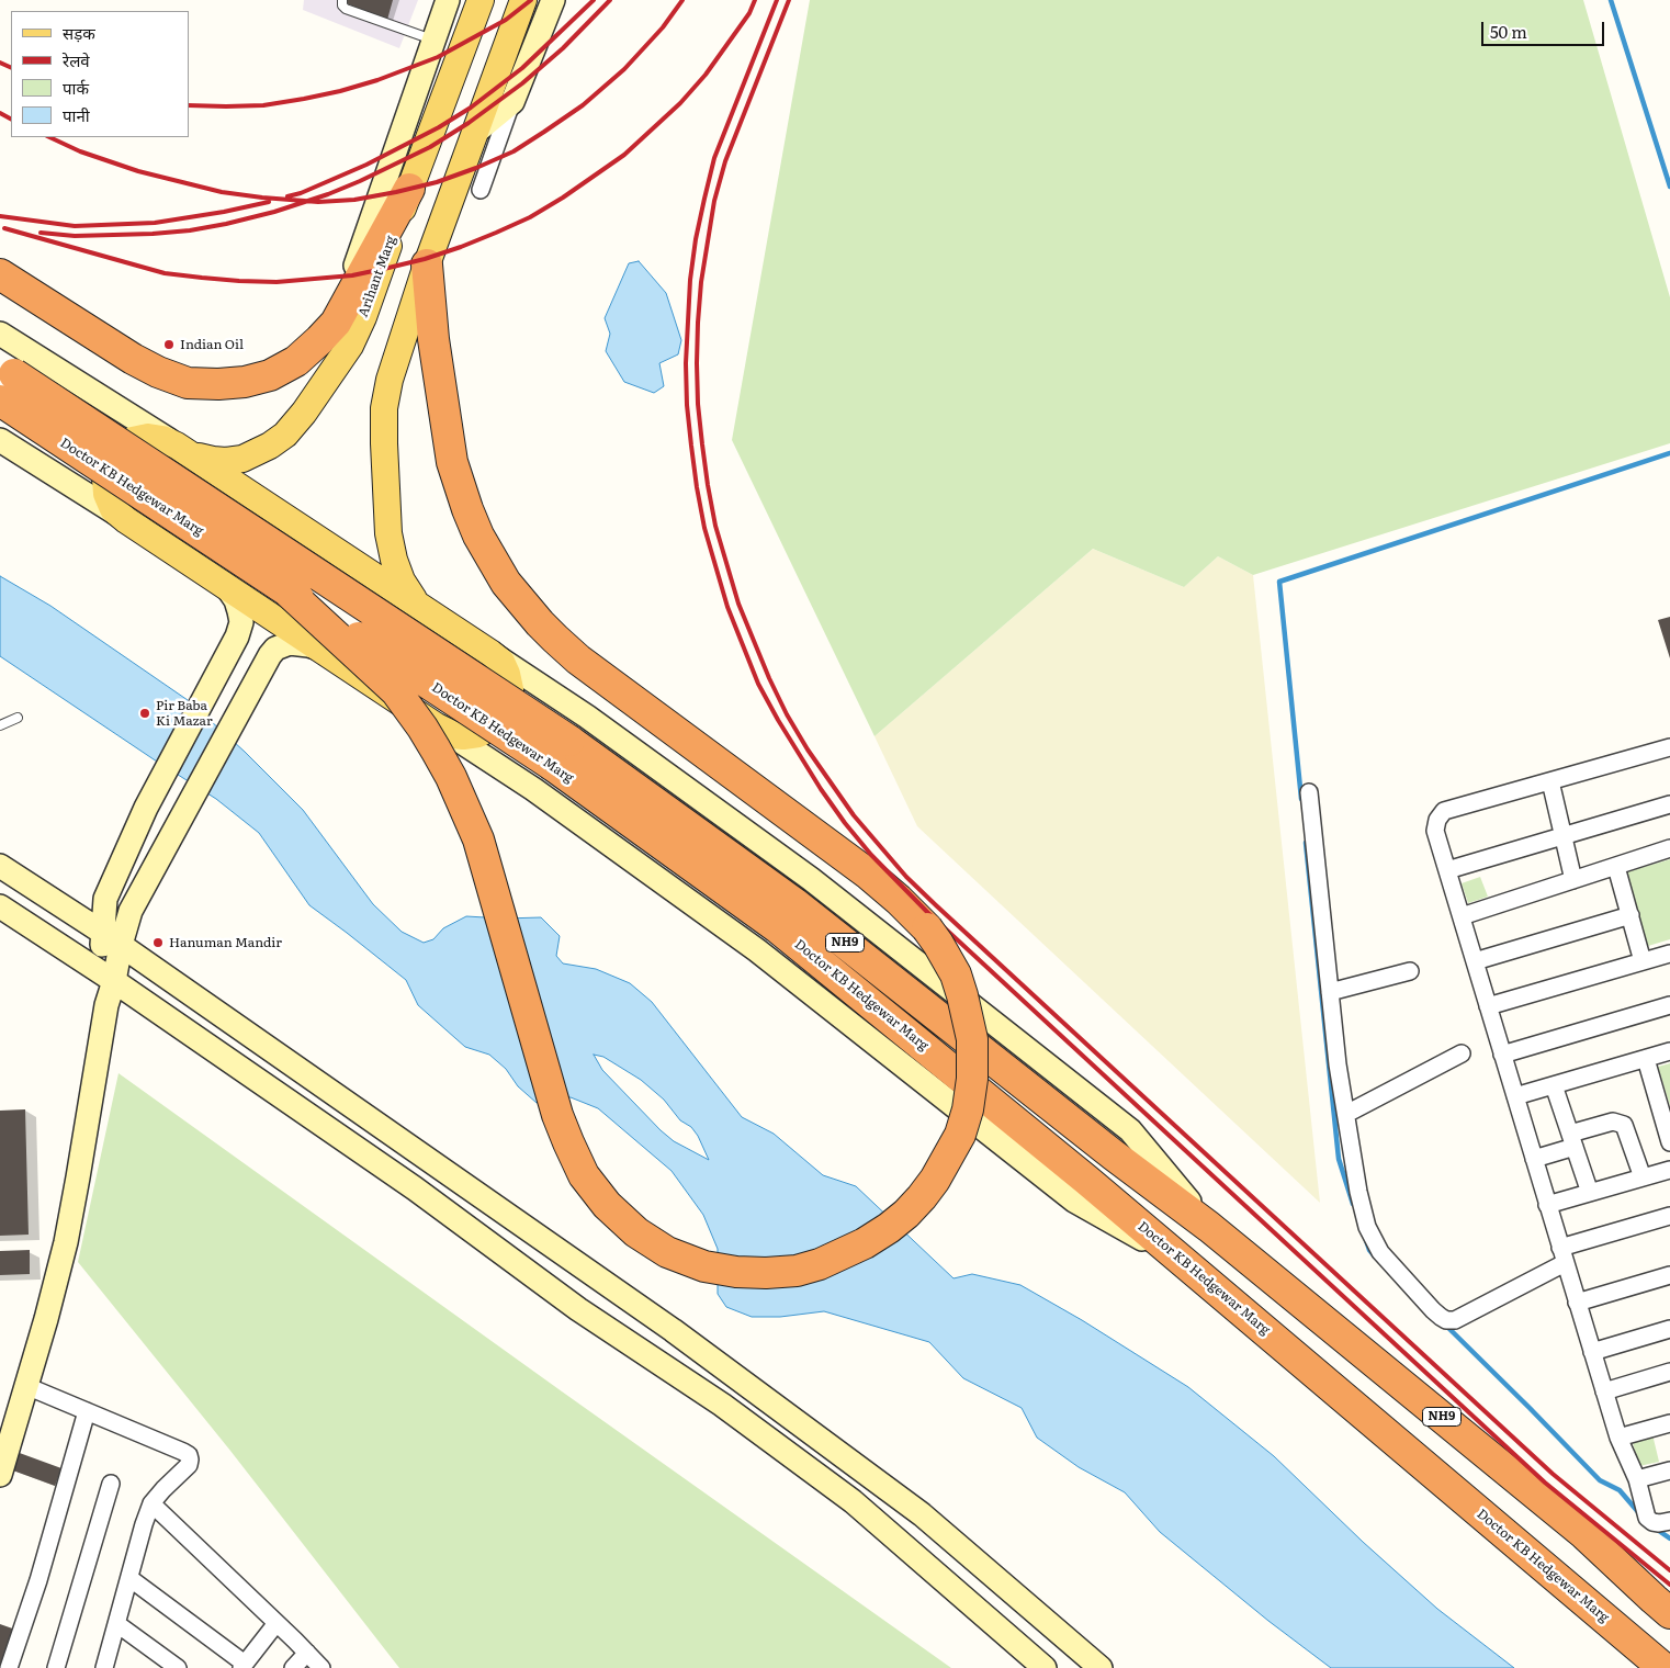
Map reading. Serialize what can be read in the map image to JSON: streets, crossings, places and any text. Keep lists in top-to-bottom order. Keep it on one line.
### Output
{"streets":{"highway":["Doctor KB Hedgewar Marg","NH9"],"main road":["Arihant Marg"]},"places":["Indian Oil","Pir Baba Ki Mazar","Hanuman Mandir"],"legend":["सड़क","रेलवे","पार्क","पानी"],"scale_bar":"50 m"}
